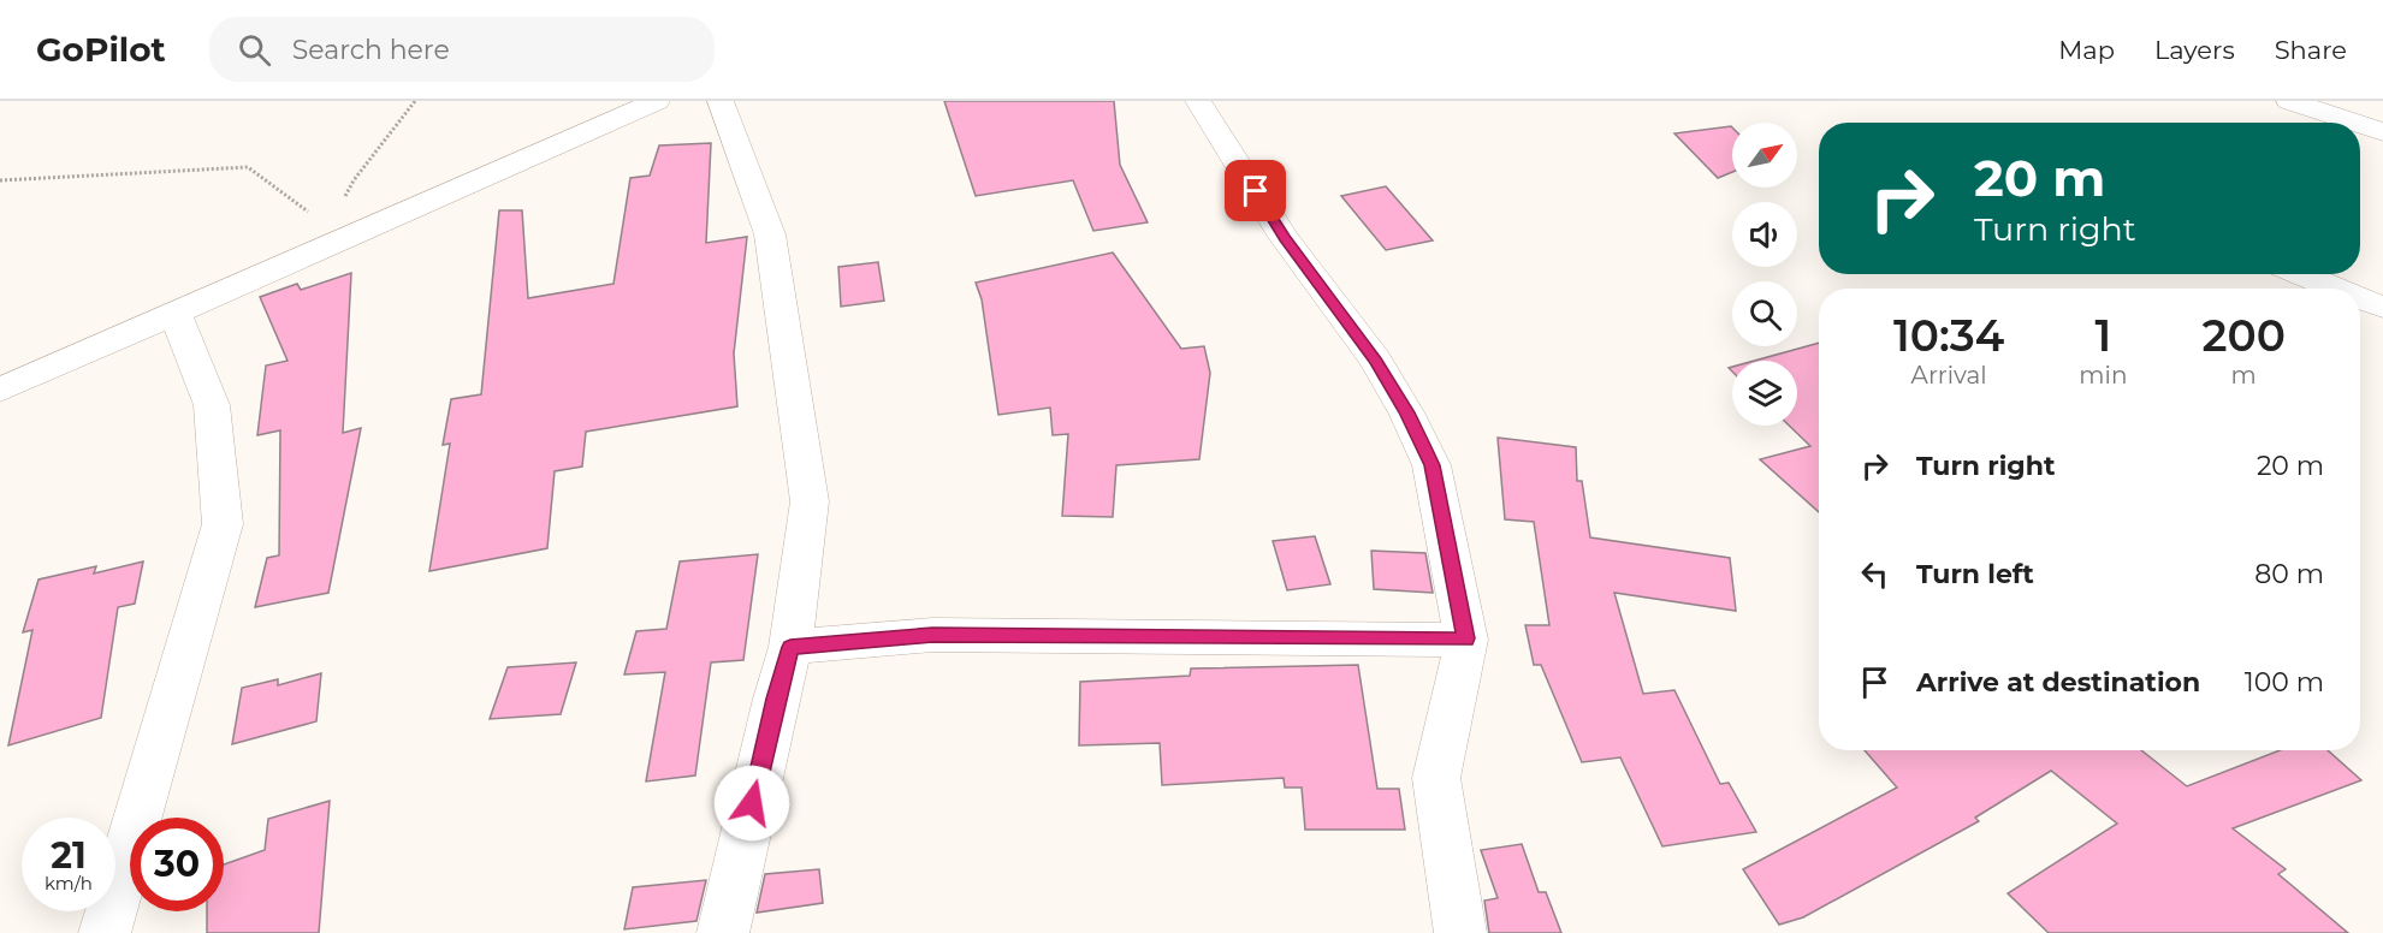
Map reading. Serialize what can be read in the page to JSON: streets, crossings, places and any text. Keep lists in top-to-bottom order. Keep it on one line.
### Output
{"north":"top right","page":{"header":"GoPilot","search":"Search here","nav":["Map","Layers","Share"],"turn":["20 m","Turn right"],"eta":["10:34","Arrival","1","min","200","m"],"list":[{"name":"Turn right","value":"20 m"},{"name":"Turn left","value":"80 m"},{"name":"Arrive at destination","value":"100 m"}],"speed":"21 km/h","limit":"30"}}
